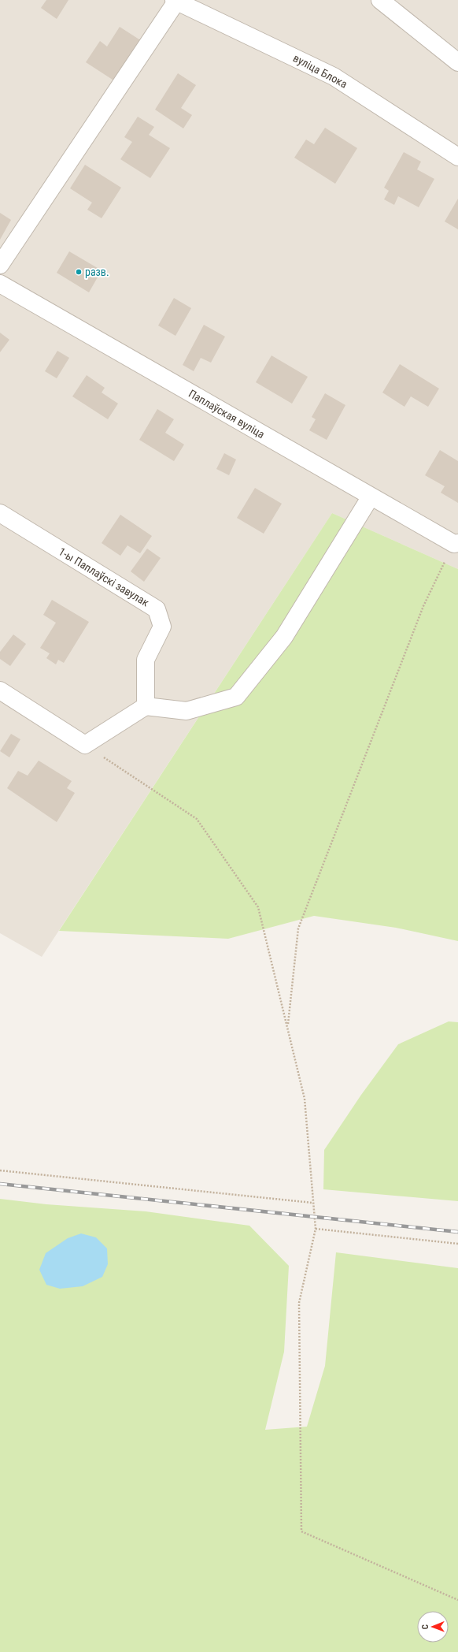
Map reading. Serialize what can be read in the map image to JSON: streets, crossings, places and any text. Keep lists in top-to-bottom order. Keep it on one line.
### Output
{"streets":{"street":["вуліца Блока","Паплаўская вуліца","1-ы Паплаўскі завулак"]},"places":["разв."],"north":"left"}
